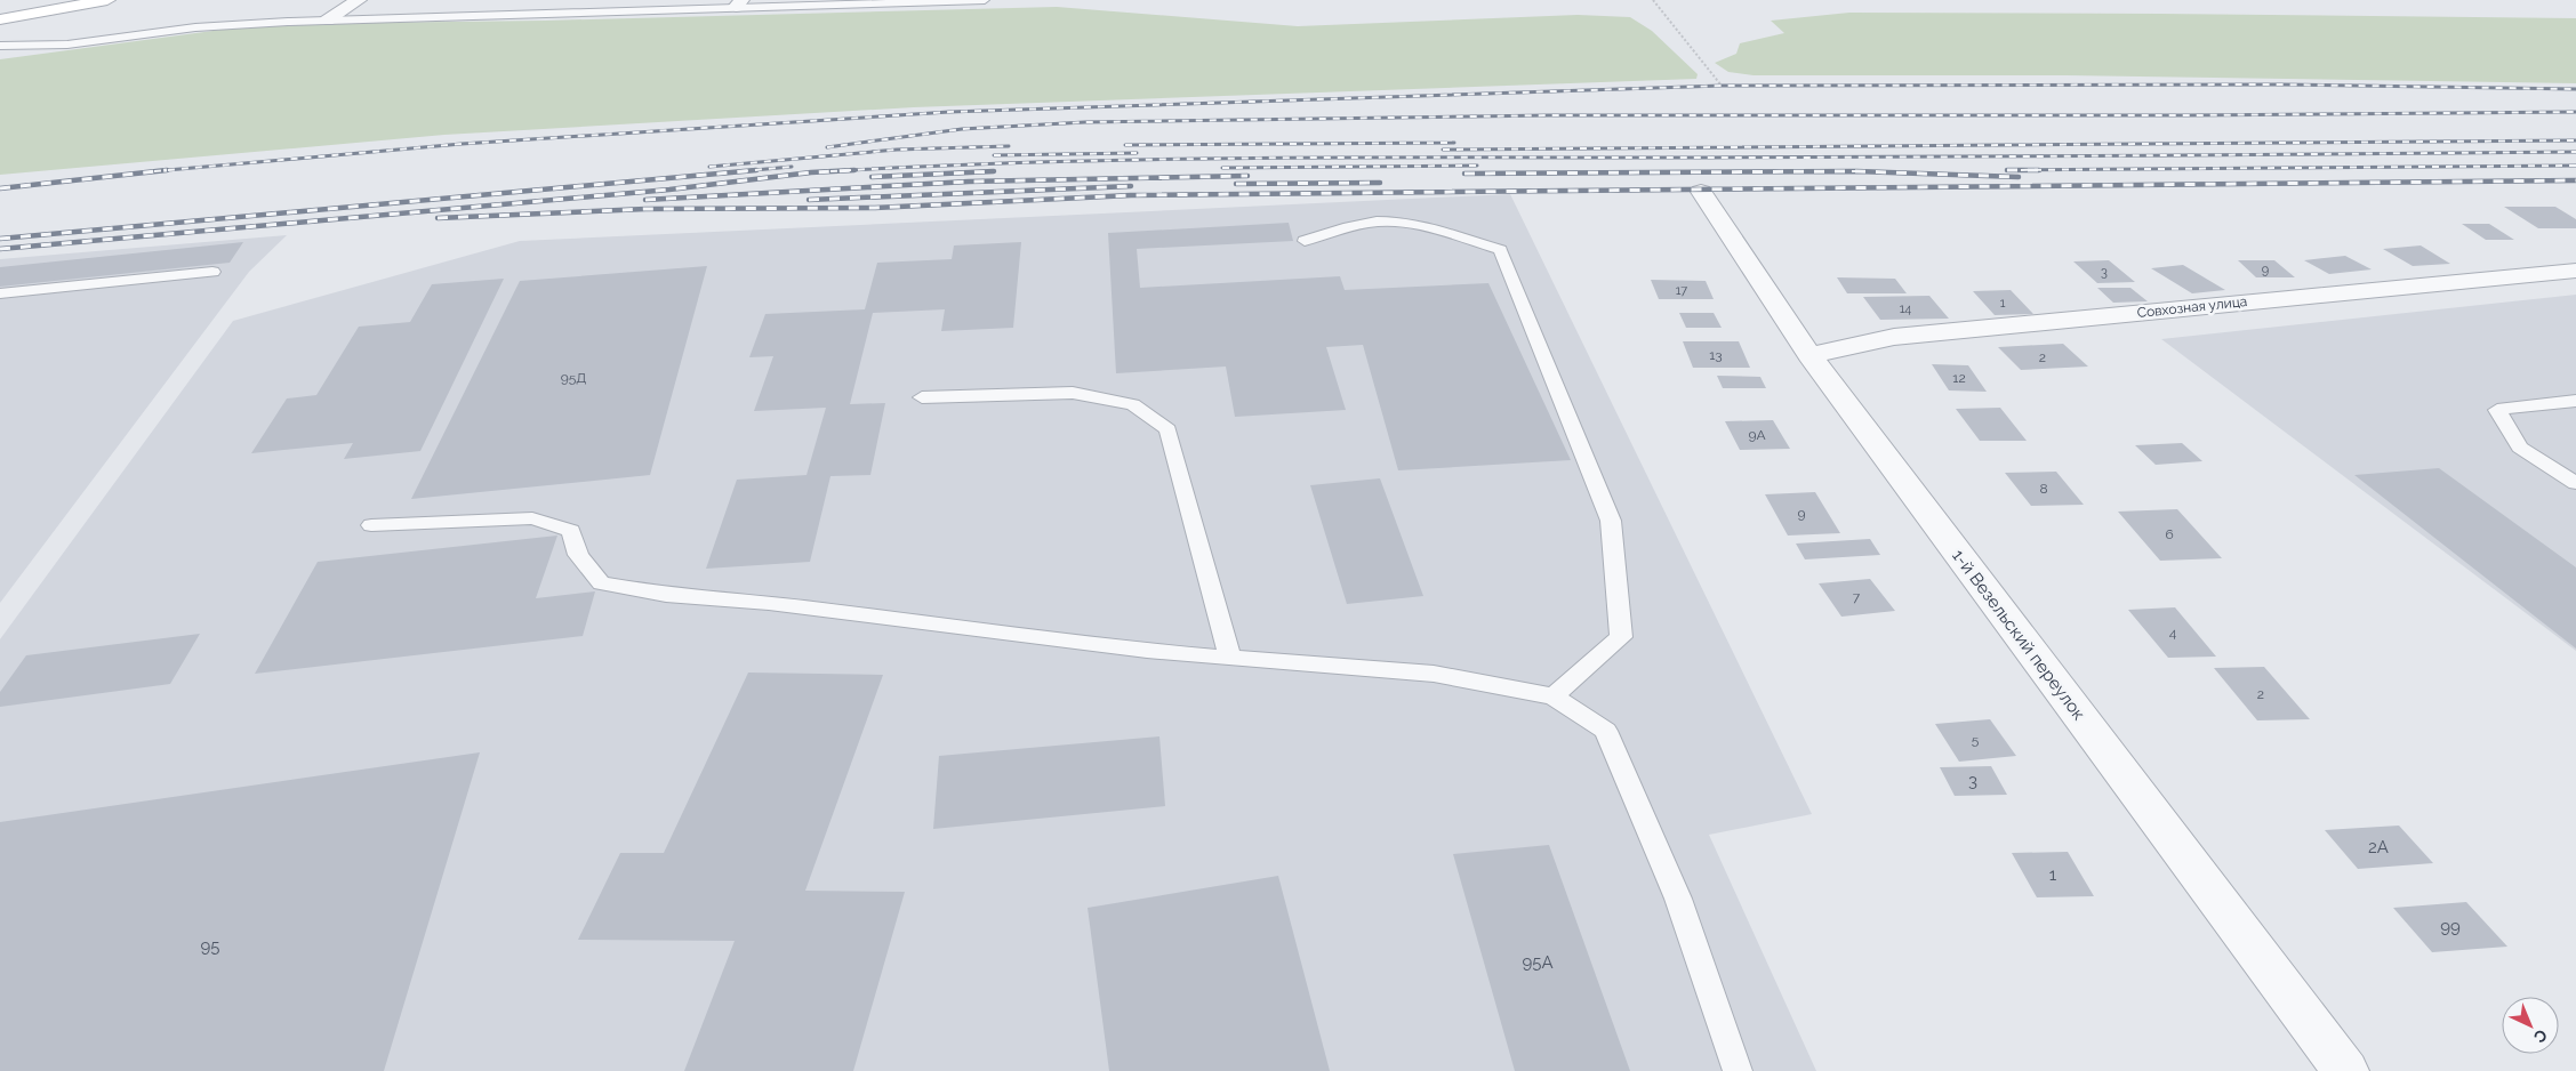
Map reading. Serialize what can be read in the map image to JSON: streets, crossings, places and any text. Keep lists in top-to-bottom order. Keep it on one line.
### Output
{"streets":{"street":["Совхозная улица","1-й Везельский переулок"]},"crossings":[["Совхозная улица","1-й Везельский переулок"]],"house_numbers":["9","3","17","1","14","13","2","95Д","12","9А","8","9","6","7","4","2","5","3","2А","1","99","95","95А"],"north":"bottom right"}
